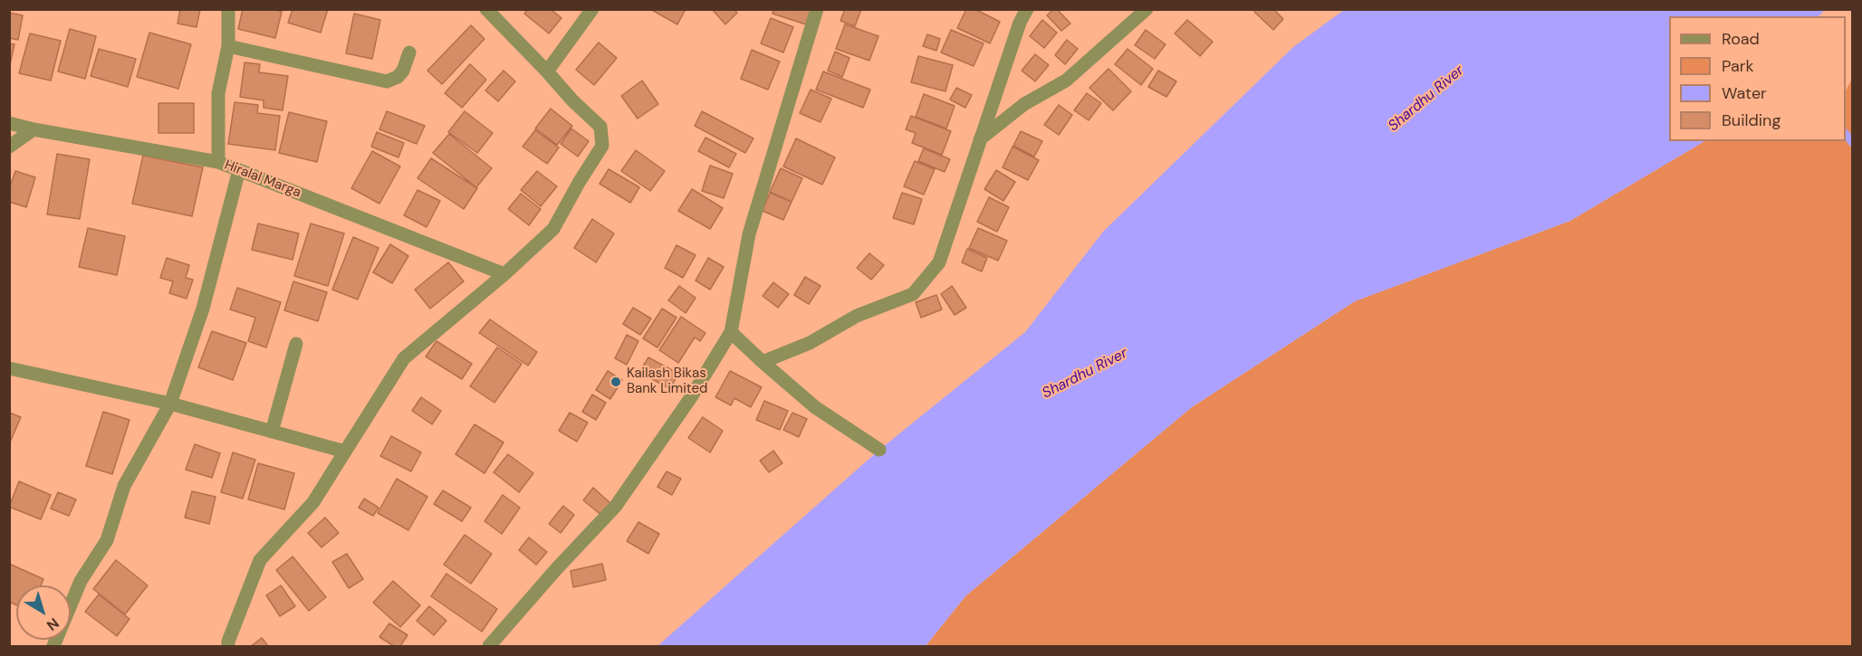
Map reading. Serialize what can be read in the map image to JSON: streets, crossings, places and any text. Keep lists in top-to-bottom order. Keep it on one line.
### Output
{"streets":{"street":["Hiralal Marga"]},"water":["Shardhu River"],"places":["Kailash Bikas Bank Limited"],"legend":["Road","Park","Water","Building"],"north":"bottom right"}
